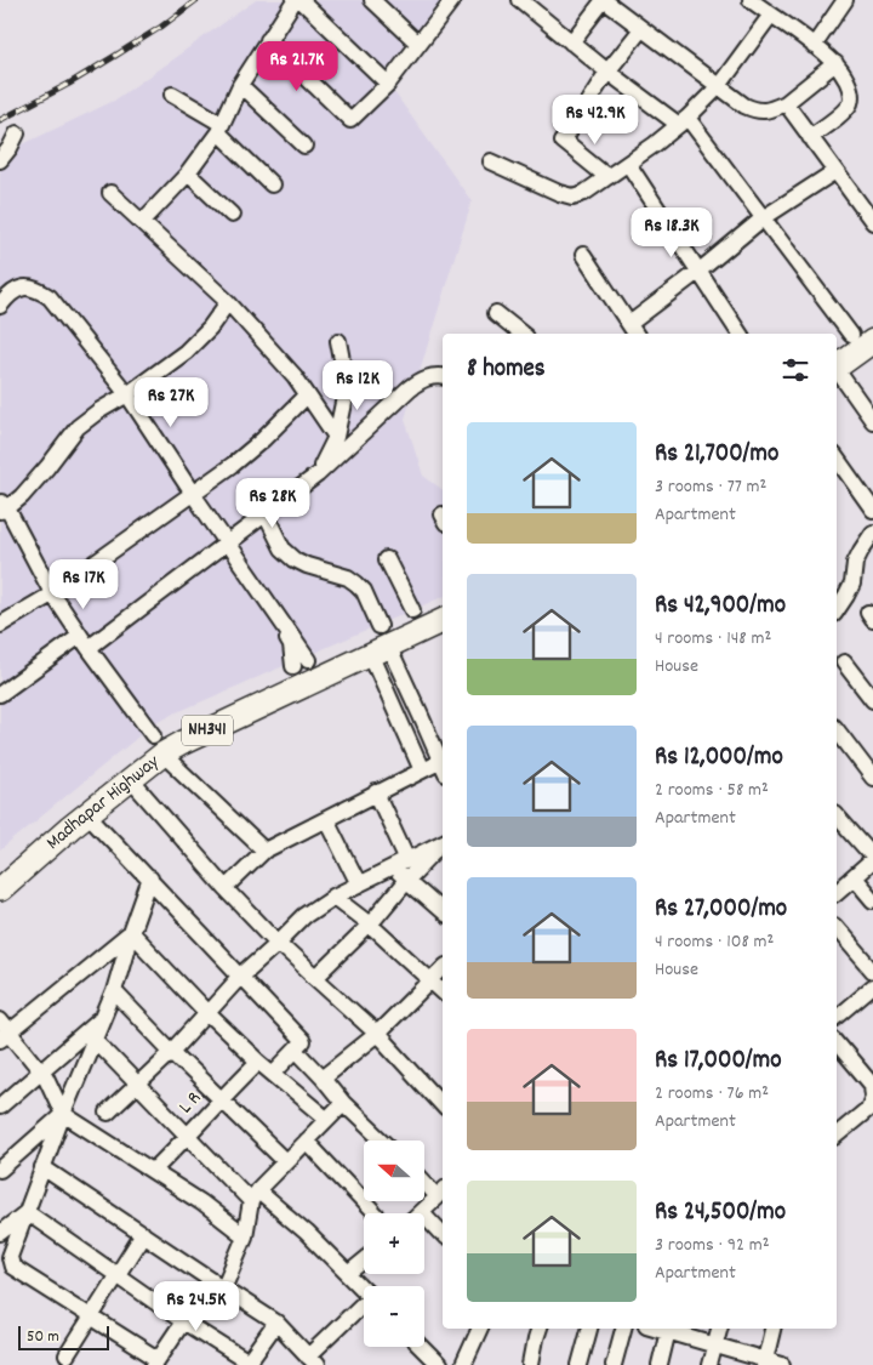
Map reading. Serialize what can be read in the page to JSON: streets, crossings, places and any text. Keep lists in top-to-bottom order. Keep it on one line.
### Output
{"streets":{"highway":["NH341","Madhapar Highway"],"street":["L R"]},"scale_bar":"50 m","north":"left","page":{"price":["Rs 21.7K","Rs 42.9K","Rs 18.3K","Rs 12K","Rs 27K","Rs 28K","Rs 17K","Rs 24.5K"],"heading":"8 homes","list":[{"name":"Rs 21,700/mo","note":"3 rooms · 77 m² · Apartment"},{"name":"Rs 42,900/mo","note":"4 rooms · 148 m² · House"},{"name":"Rs 12,000/mo","note":"2 rooms · 58 m² · Apartment"},{"name":"Rs 27,000/mo","note":"4 rooms · 108 m² · House"},{"name":"Rs 17,000/mo","note":"2 rooms · 76 m² · Apartment"},{"name":"Rs 24,500/mo","note":"3 rooms · 92 m² · Apartment"}],"map_buttons":["+","−"],"scale":"50 m"}}
